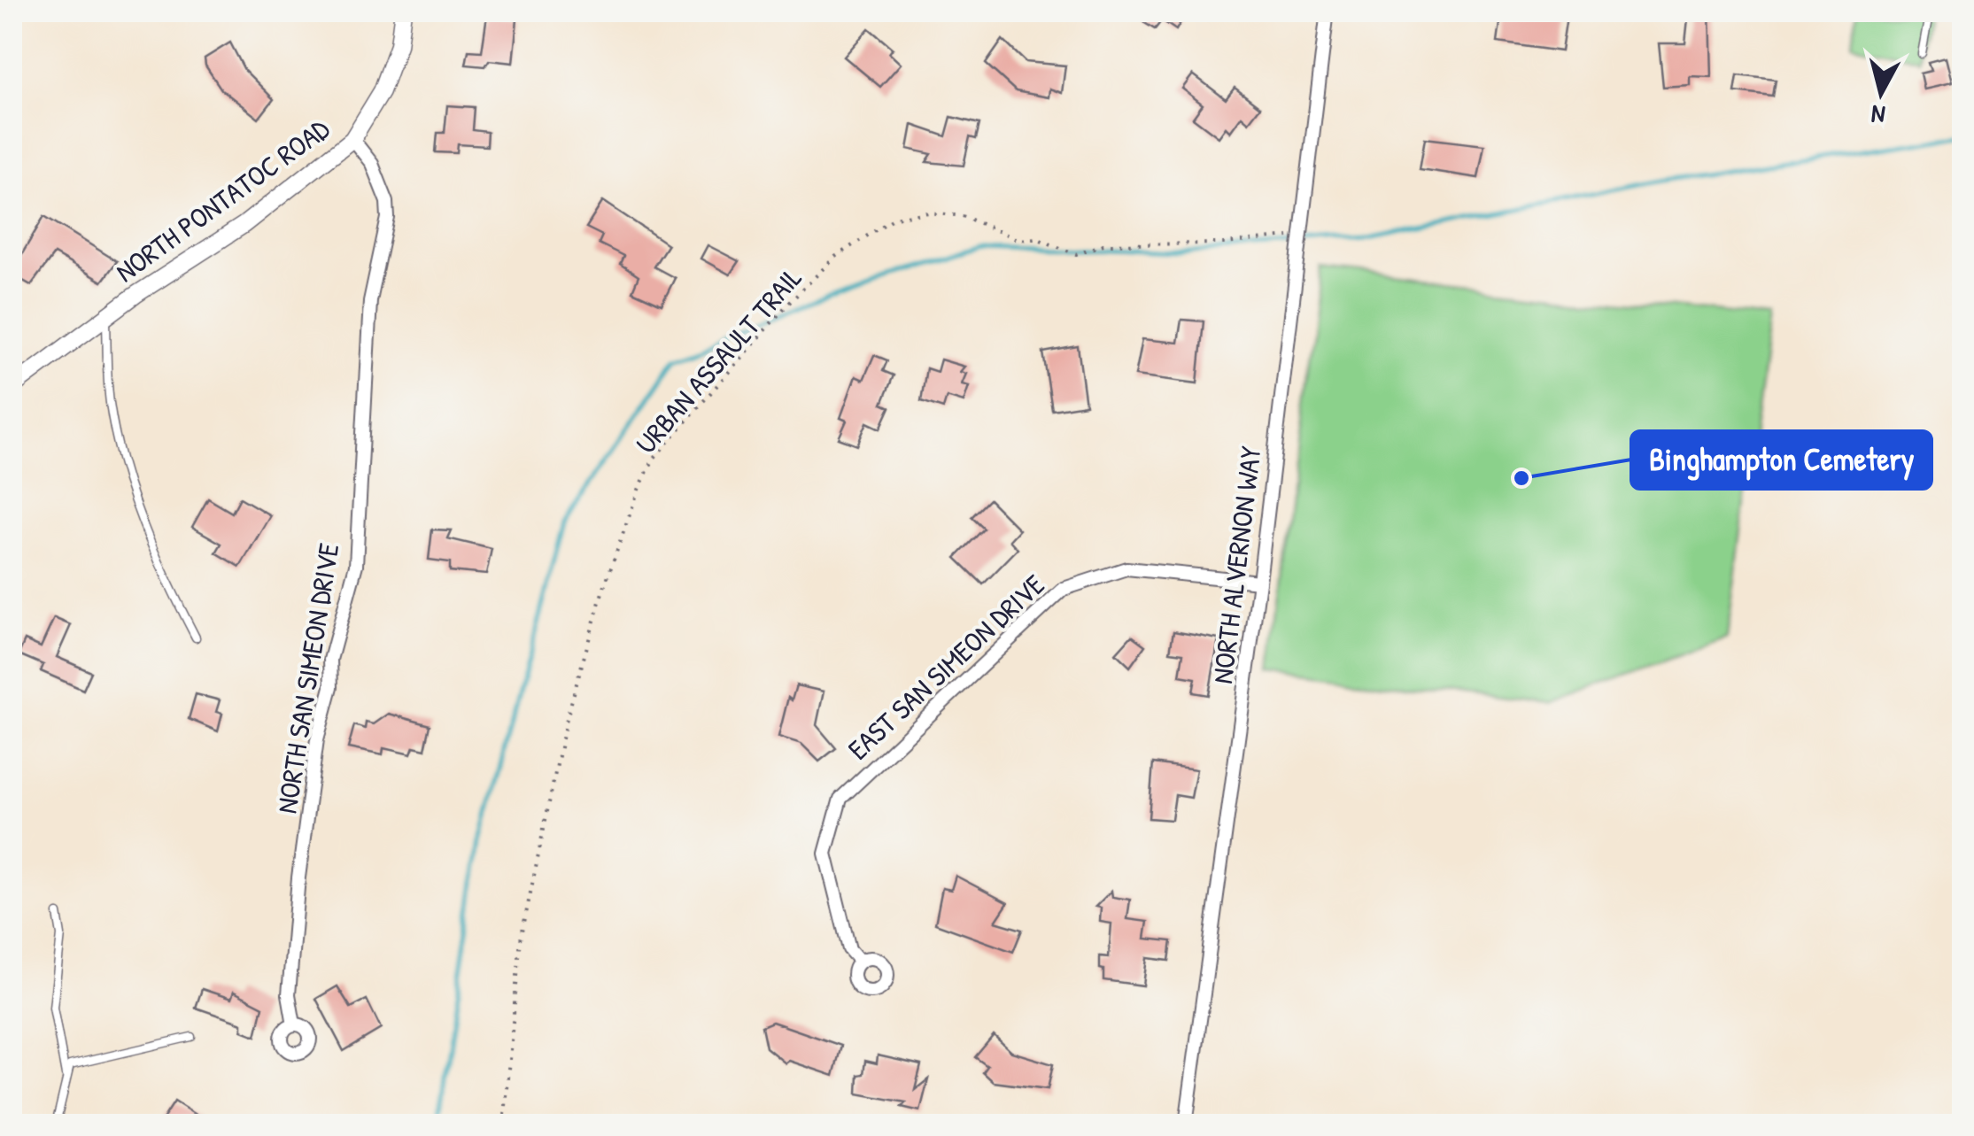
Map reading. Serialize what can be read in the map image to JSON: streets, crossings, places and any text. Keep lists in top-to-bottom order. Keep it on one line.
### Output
{"streets":{"street":["NORTH PONTATOC ROAD","NORTH ALVERNON WAY","EAST SAN SIMEON DRIVE","NORTH SAN SIMEON DRIVE"],"path":["URBAN ASSAULT TRAIL"]},"crossings":[["NORTH PONTATOC ROAD","NORTH SAN SIMEON DRIVE"],["URBAN ASSAULT TRAIL","NORTH ALVERNON WAY"],["NORTH ALVERNON WAY","EAST SAN SIMEON DRIVE"]],"places":["Binghampton Cemetery"],"north":"bottom"}
